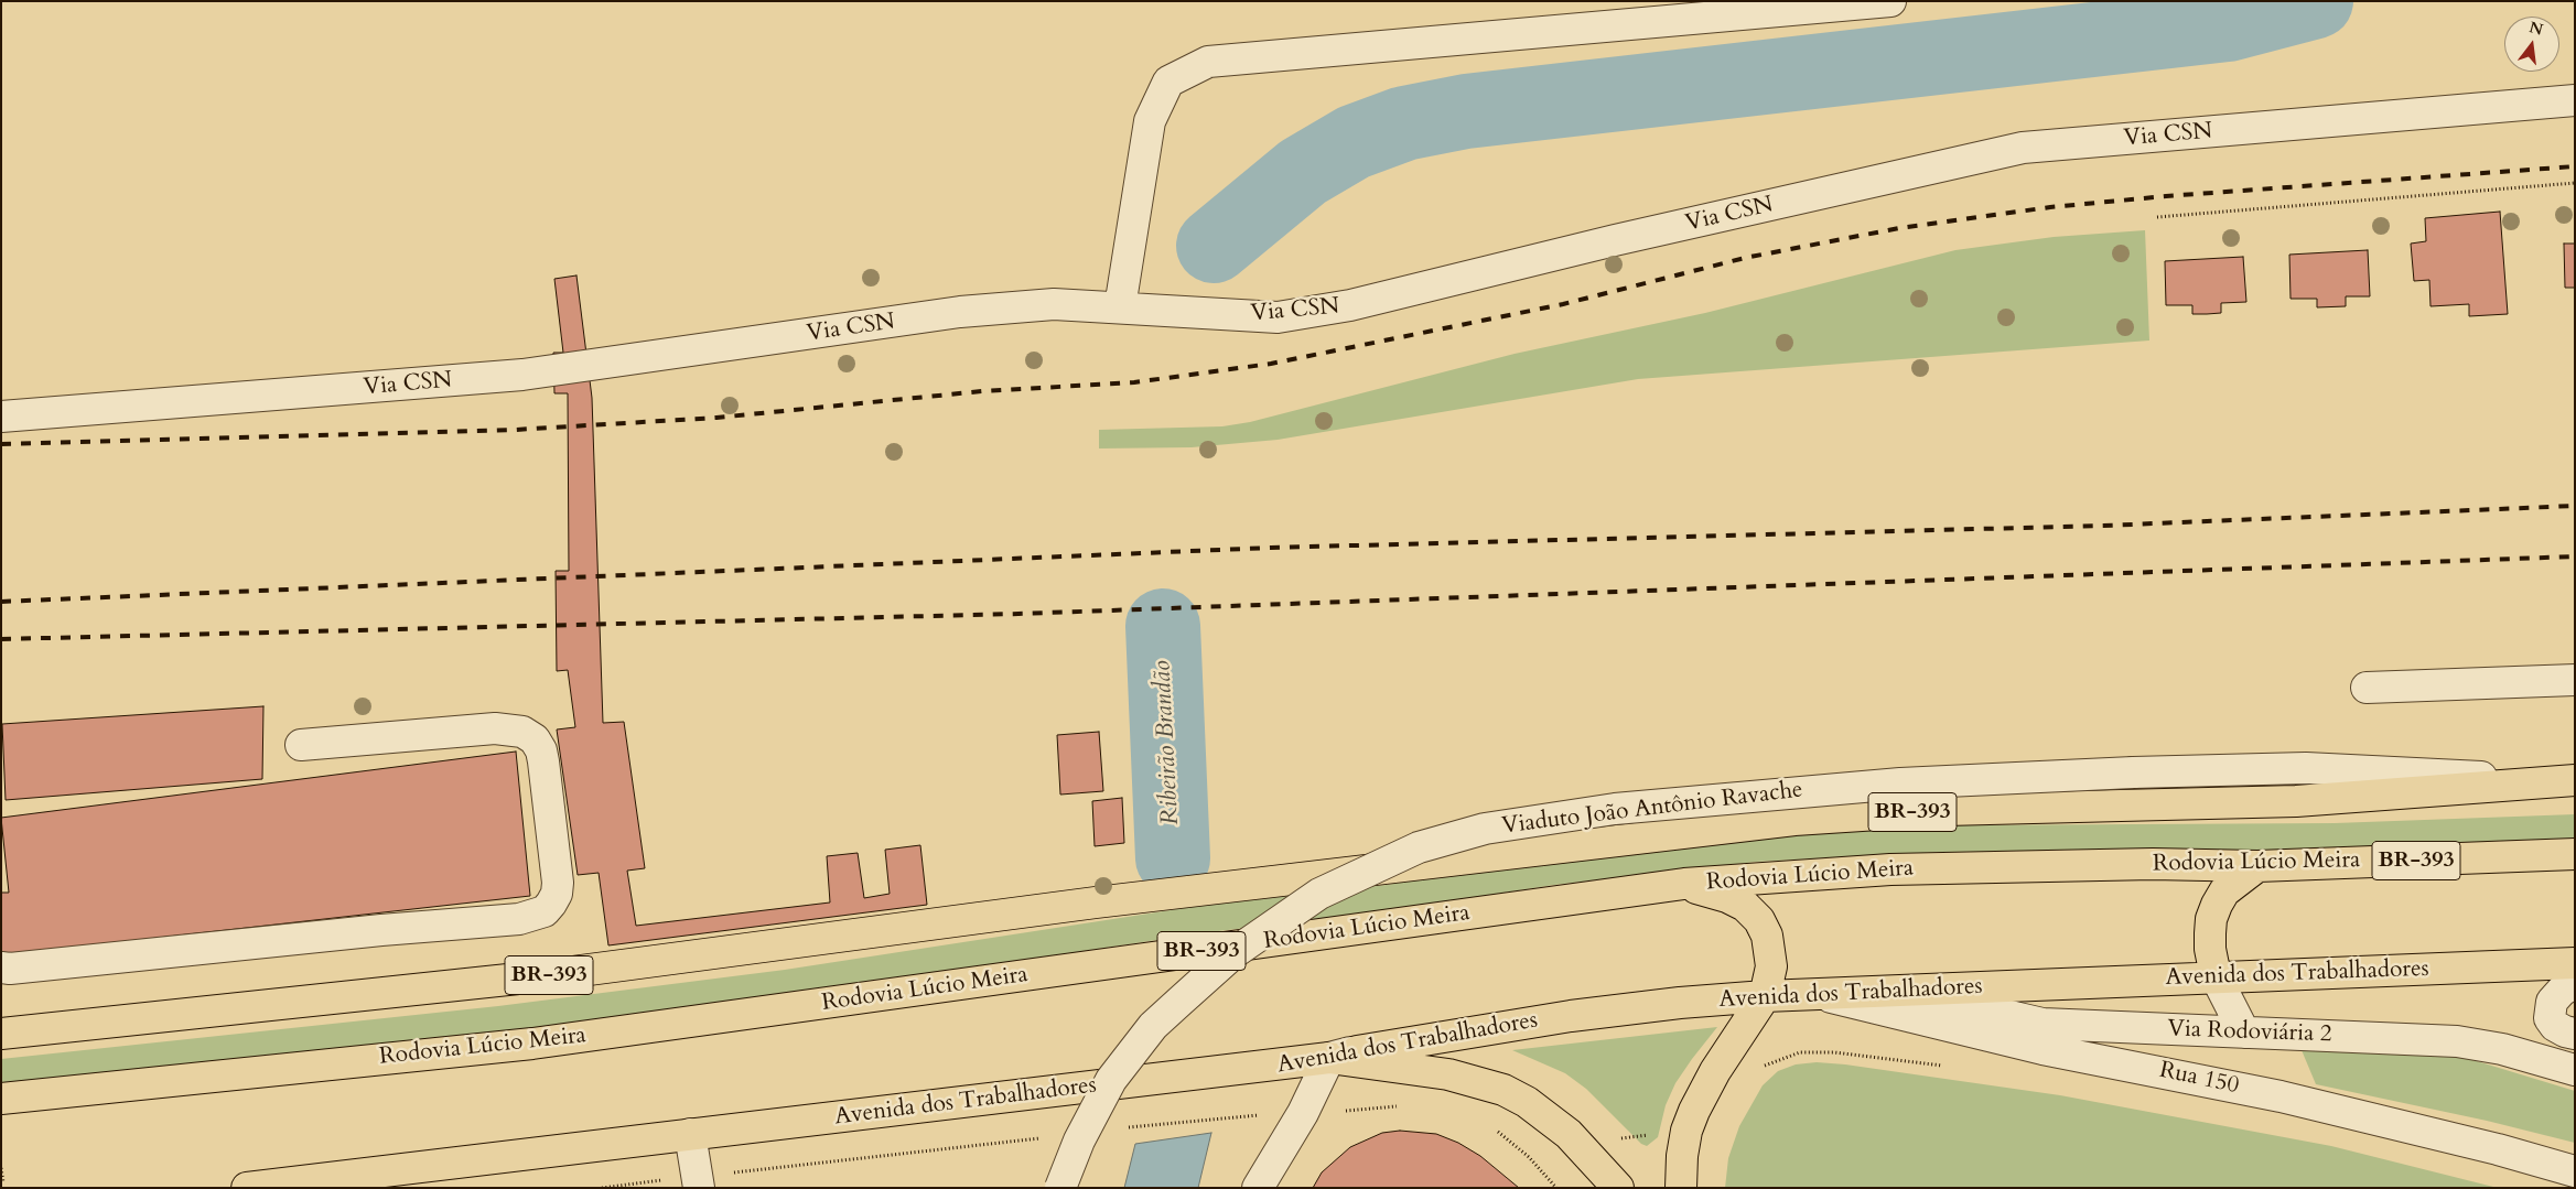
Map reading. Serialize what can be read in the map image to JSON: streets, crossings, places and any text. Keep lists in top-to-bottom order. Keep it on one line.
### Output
{"streets":{"main road":["BR-393","Rodovia Lúcio Meira","Avenida dos Trabalhadores"],"street":["Via CSN","Viaduto João Antônio Ravache","Via Rodoviária 2","Rua 150"]},"crossings":[["Viaduto João Antônio Ravache","BR-393"],["Avenida dos Trabalhadores","Via Rodoviária 2"],["Avenida dos Trabalhadores","Rua 150"]],"water":["Ribeirão Brandão"],"north":"top"}
